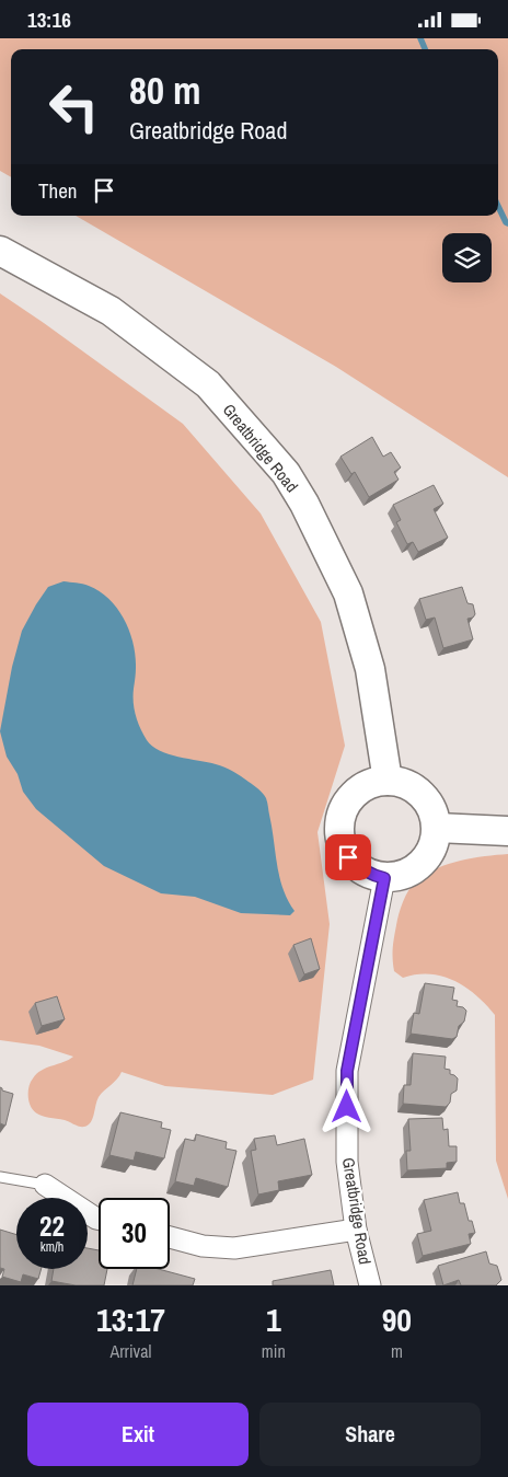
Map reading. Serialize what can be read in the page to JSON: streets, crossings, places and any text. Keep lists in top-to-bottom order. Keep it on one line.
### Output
{"streets":{"street":["Greatbridge Road"]},"page":{"status":"13:16","turn":["80 m","Greatbridge Road"],"then":"Then","speed":"22 km/h","limit":"30","eta":["13:17","Arrival","1","min","90","m"],"buttons":["Exit","Share"]}}
